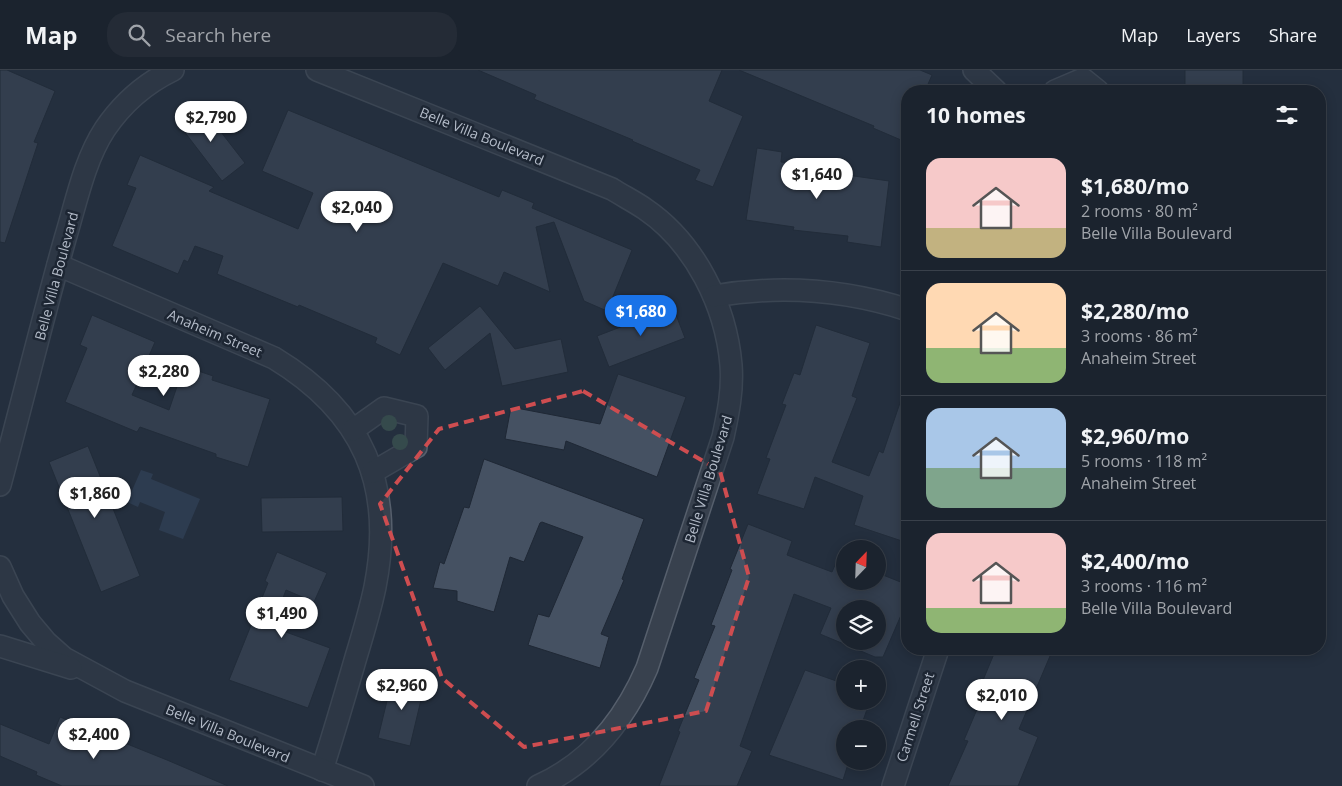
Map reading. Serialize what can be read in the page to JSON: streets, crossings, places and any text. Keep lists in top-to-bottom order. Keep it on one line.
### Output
{"streets":{"street":["Belle Villa Boulevard","Anaheim Street","Carmell Street"]},"crossings":[["Belle Villa Boulevard","Anaheim Street"]],"north":"top right","page":{"header":"Map","search":"Search here","nav":["Map","Layers","Share"],"heading":"10 homes","price":["$2,790","$1,640","$2,040","$1,680","$2,280","$1,860","$1,490","$2,960","$2,010","$2,400"],"list":[{"name":"$1,680/mo","note":"2 rooms · 80 m² · Belle Villa Boulevard"},{"name":"$2,280/mo","note":"3 rooms · 86 m² · Anaheim Street"},{"name":"$2,960/mo","note":"5 rooms · 118 m² · Anaheim Street"},{"name":"$2,400/mo","note":"3 rooms · 116 m² · Belle Villa Boulevard"}],"map_buttons":["+","−"]}}
